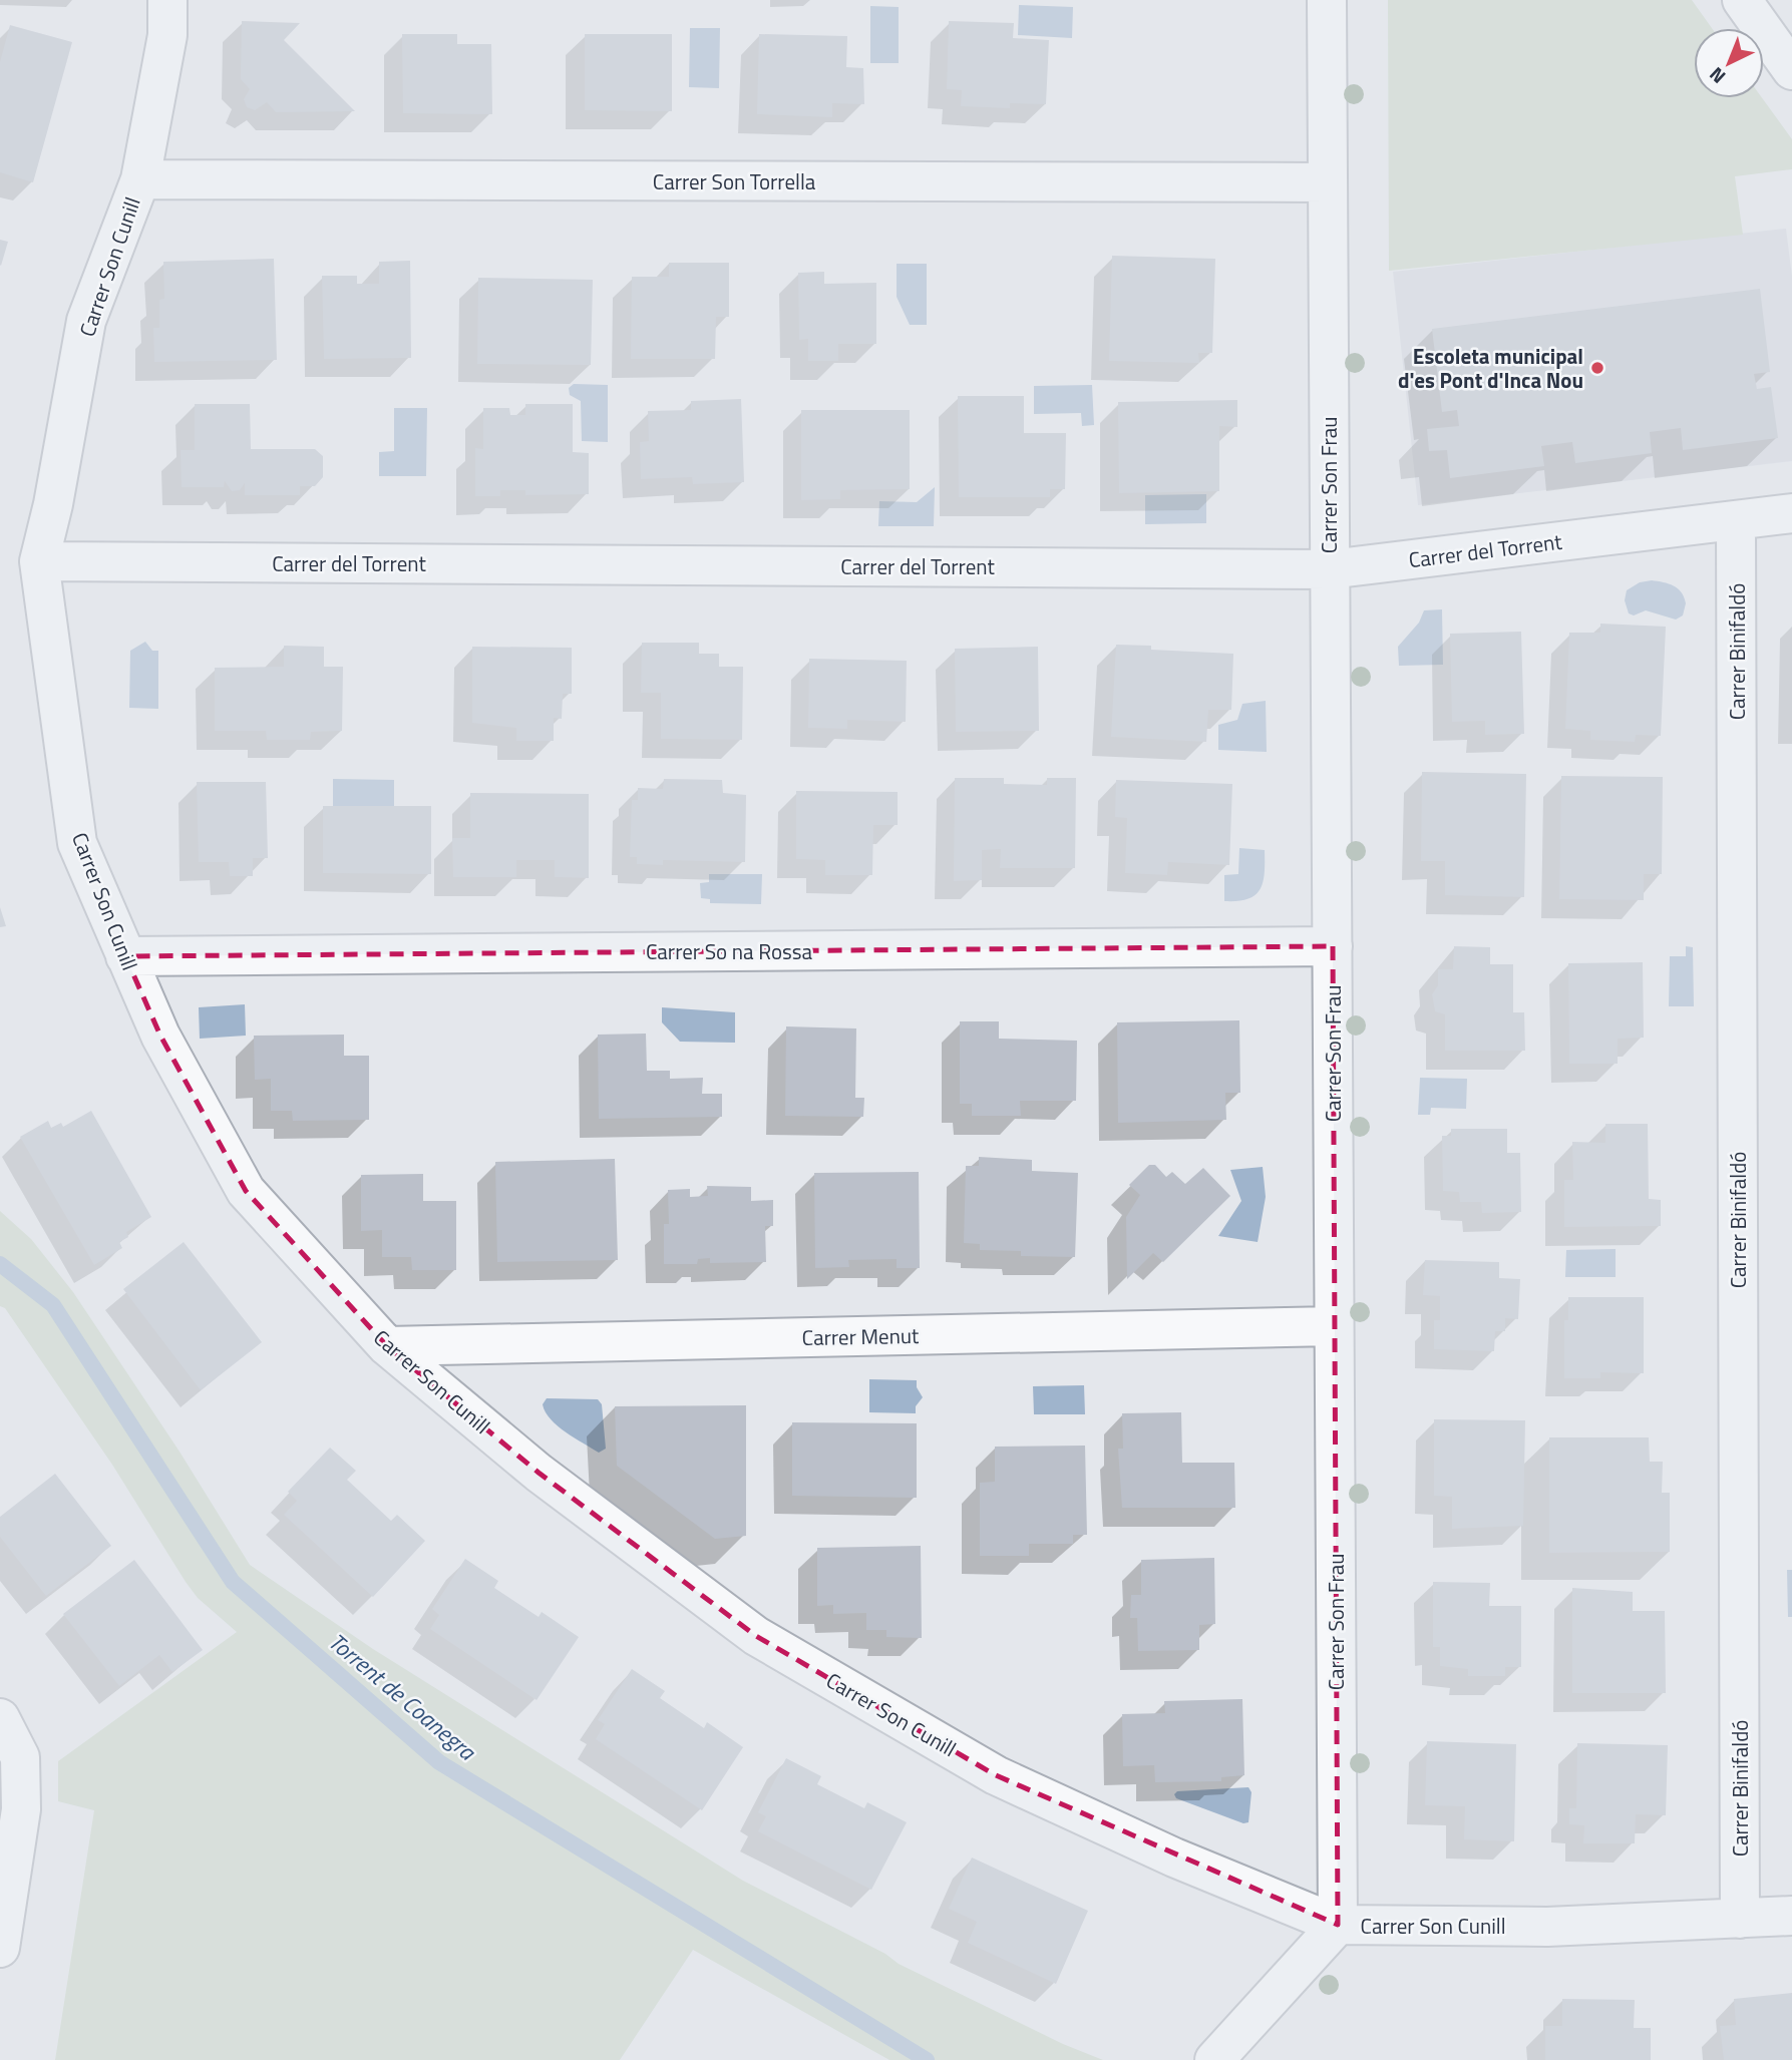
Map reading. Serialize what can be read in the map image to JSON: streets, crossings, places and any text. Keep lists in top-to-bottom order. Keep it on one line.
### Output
{"streets":{"street":["Carrer Son Torrella","Carrer Son Cunill","Carrer Son Frau","Carrer del Torrent","Carrer Binifaldó","Carrer So na Rossa","Carrer Menut"]},"crossings":[["Carrer Son Torrella","Carrer Son Cunill"],["Carrer Son Torrella","Carrer Son Frau"],["Carrer Son Cunill","Carrer Son Frau"],["Carrer Son Cunill","Carrer del Torrent"],["Carrer Son Cunill","Carrer Binifaldó"],["Carrer Son Cunill","Carrer So na Rossa"],["Carrer Son Cunill","Carrer Menut"],["Carrer Son Frau","Carrer del Torrent"],["Carrer Son Frau","Carrer So na Rossa"],["Carrer Son Frau","Carrer Menut"],["Carrer del Torrent","Carrer Binifaldó"]],"water":["Torrent de Coanegra"],"places":["Escoleta municipal d'es Pont d'Inca Nou"],"north":"bottom left"}
